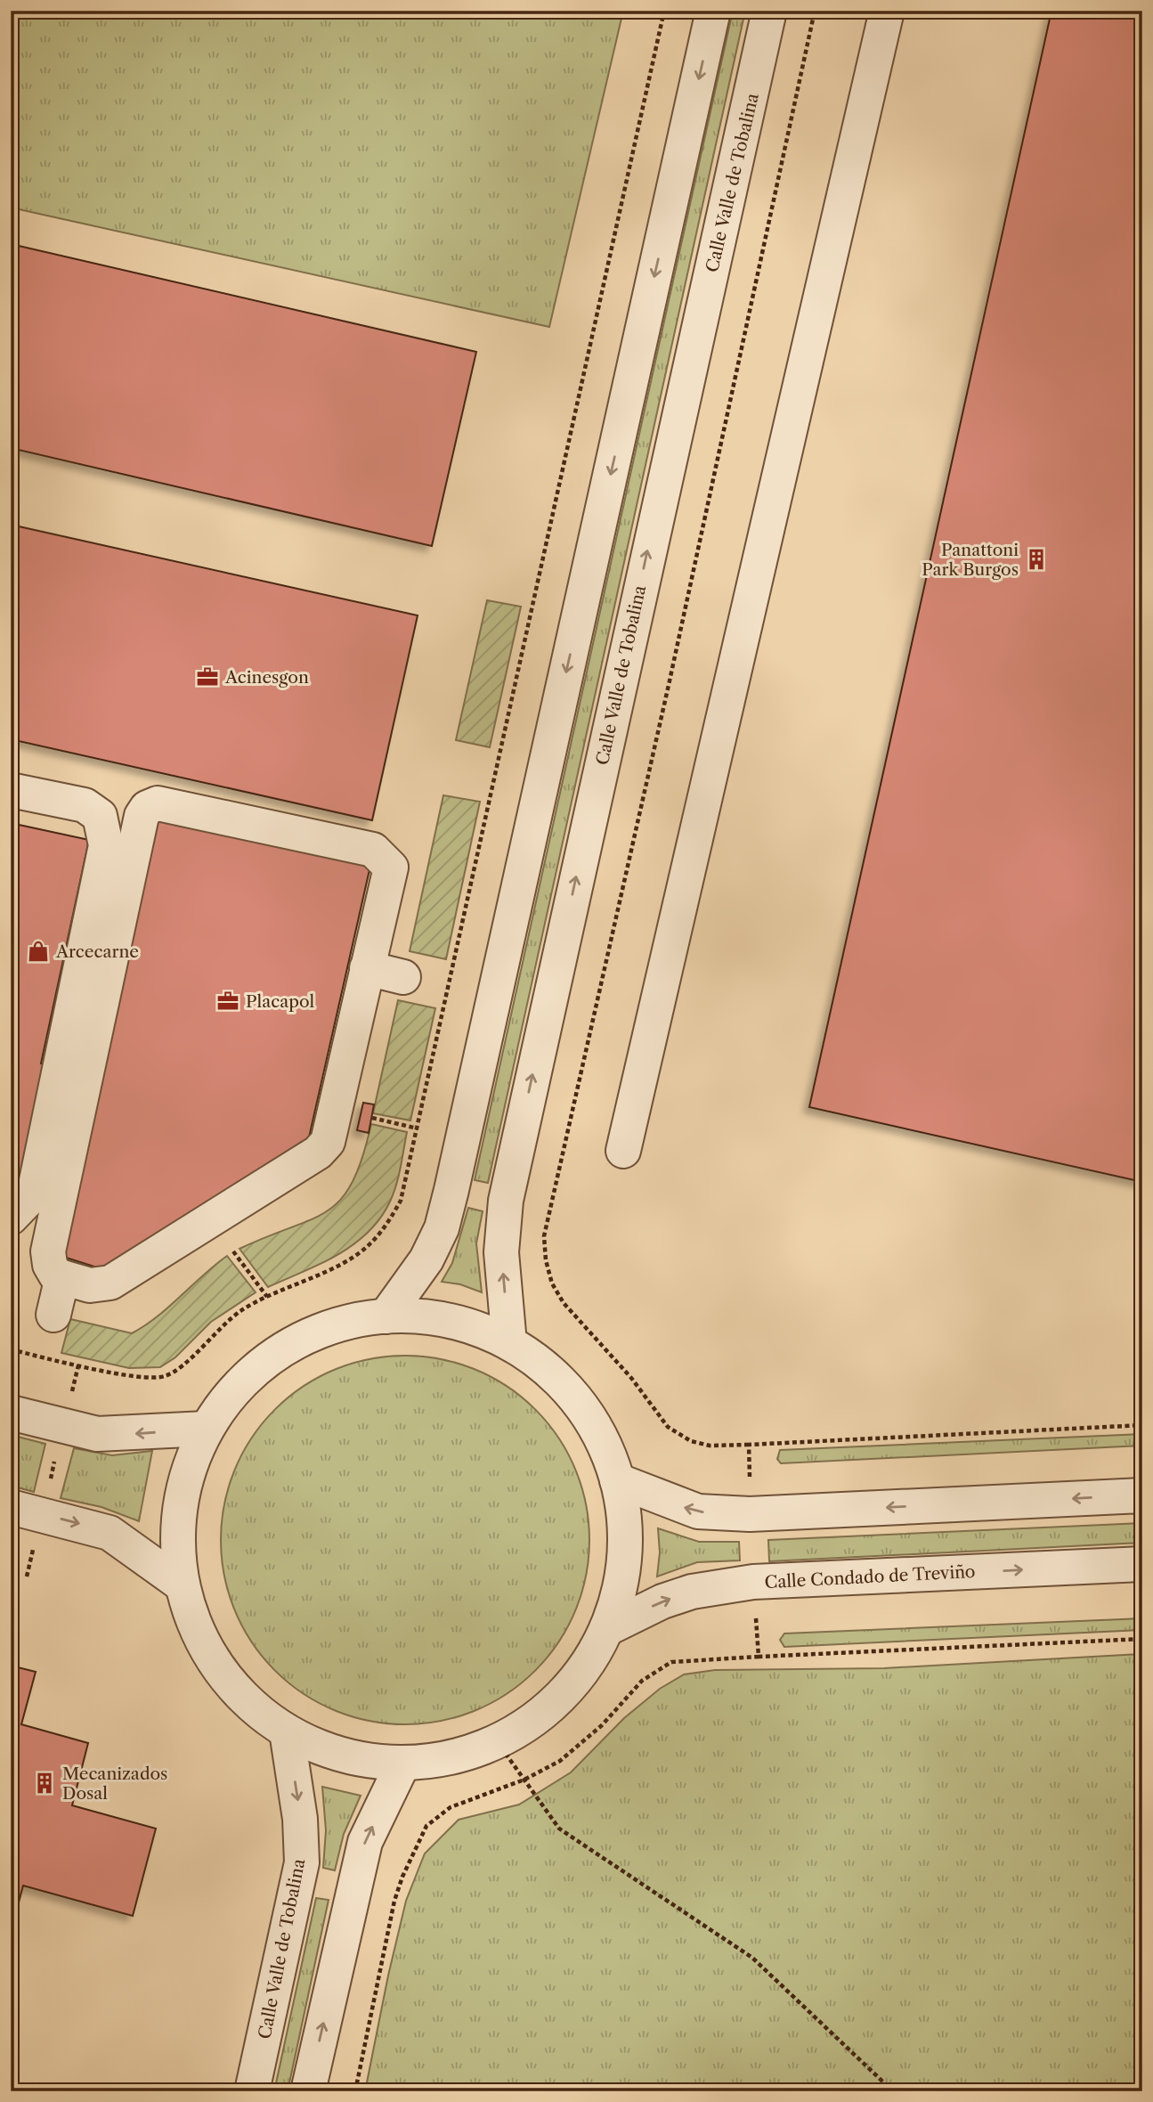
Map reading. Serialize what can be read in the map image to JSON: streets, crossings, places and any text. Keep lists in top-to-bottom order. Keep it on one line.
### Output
{"streets":{"street":["Calle Valle de Tobalina","Calle Condado de Treviño"]},"places":{"building":["Panattoni Park Burgos","Mecanizados Dosal"],"office":["Acinesgon","Placapol"],"shop":["Arcecarne"]}}
